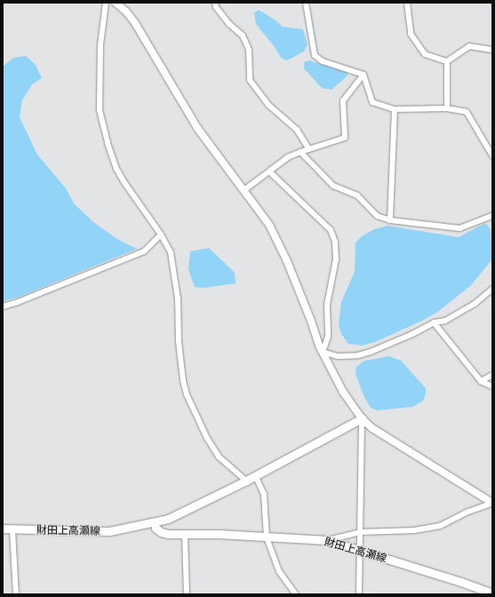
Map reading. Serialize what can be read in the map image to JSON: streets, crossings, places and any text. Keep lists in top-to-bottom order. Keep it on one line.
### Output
{"streets":{"main road":["財田上高瀬線"]}}
